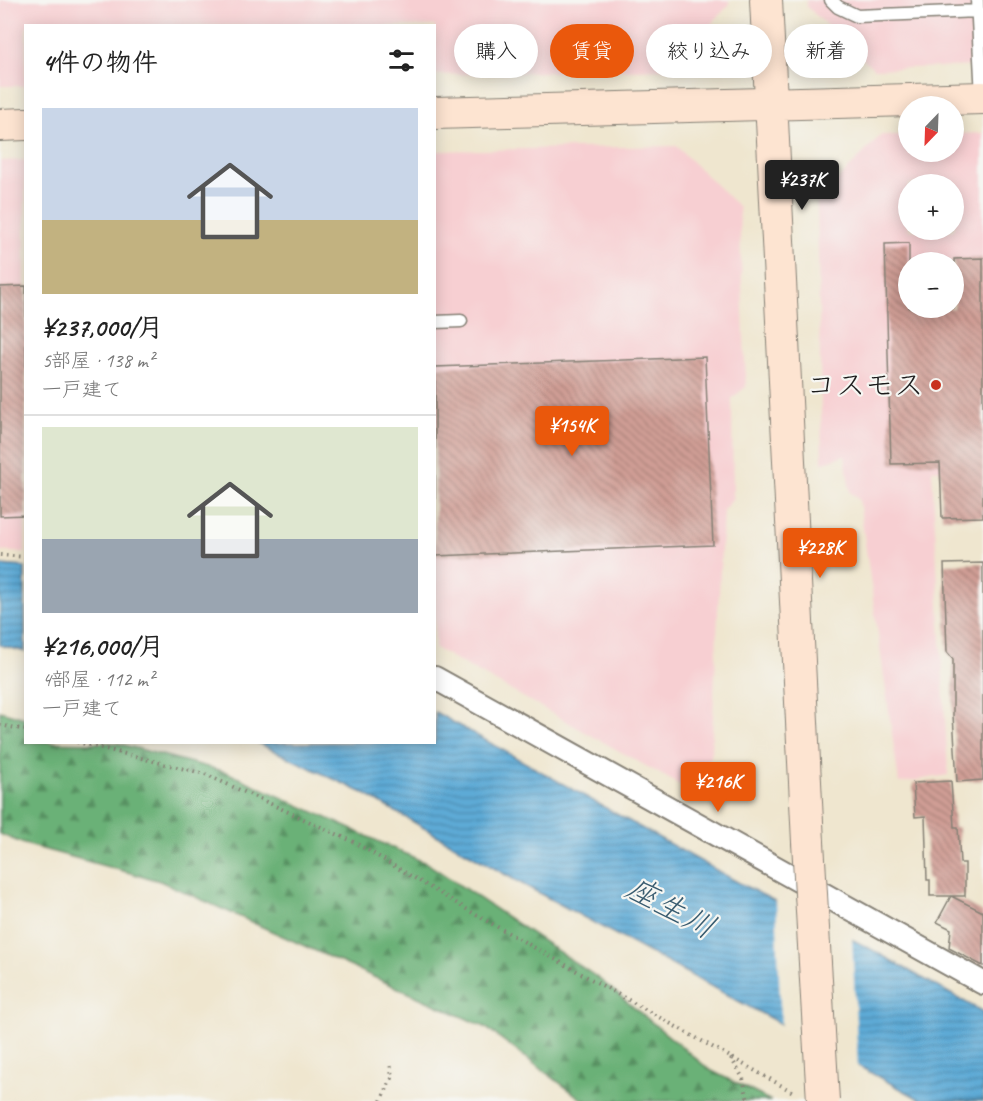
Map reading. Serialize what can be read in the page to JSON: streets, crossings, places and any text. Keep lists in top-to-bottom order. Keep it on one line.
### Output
{"water":["座生川"],"places":["コスモス"],"north":"bottom left","page":{"chip":["購入","賃貸","絞り込み","新着"],"heading":"4件の物件","map_buttons":["+","−"],"list":[{"name":"¥237,000/月","note":"5部屋 · 138 m² · 一戸建て"},{"name":"¥216,000/月","note":"4部屋 · 112 m² · 一戸建て"}],"price":["¥237K","¥154K","¥228K","¥216K"]}}
